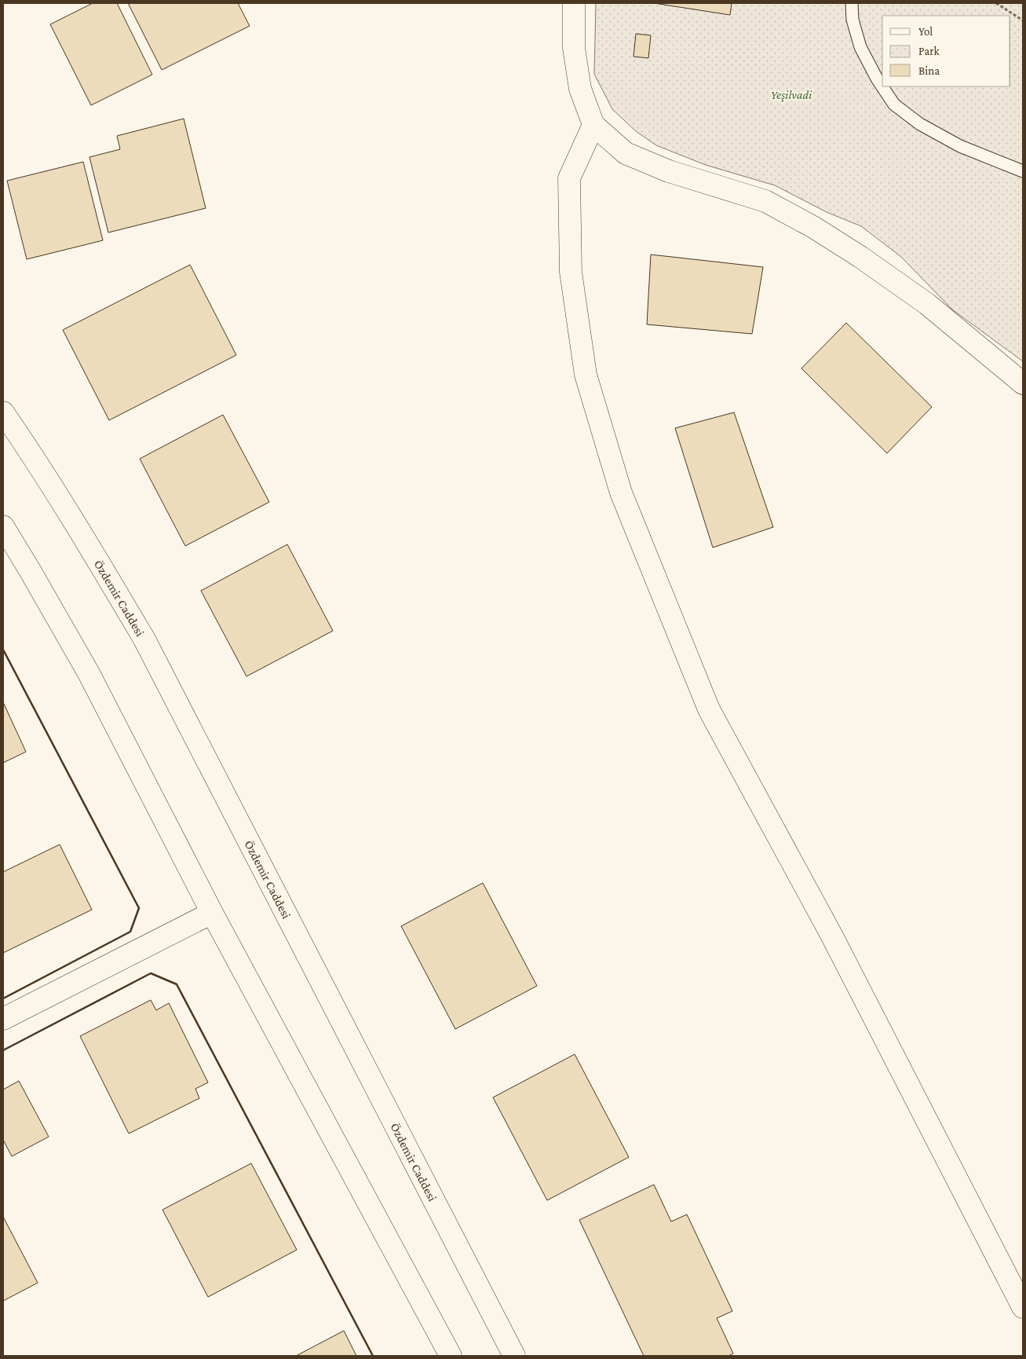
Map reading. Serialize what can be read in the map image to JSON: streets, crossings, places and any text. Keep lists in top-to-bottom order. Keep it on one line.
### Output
{"streets":{"street":["Özdemir Caddesi"]},"parks":["Yeşilvadi"],"legend":["Yol","Park","Bina"]}
